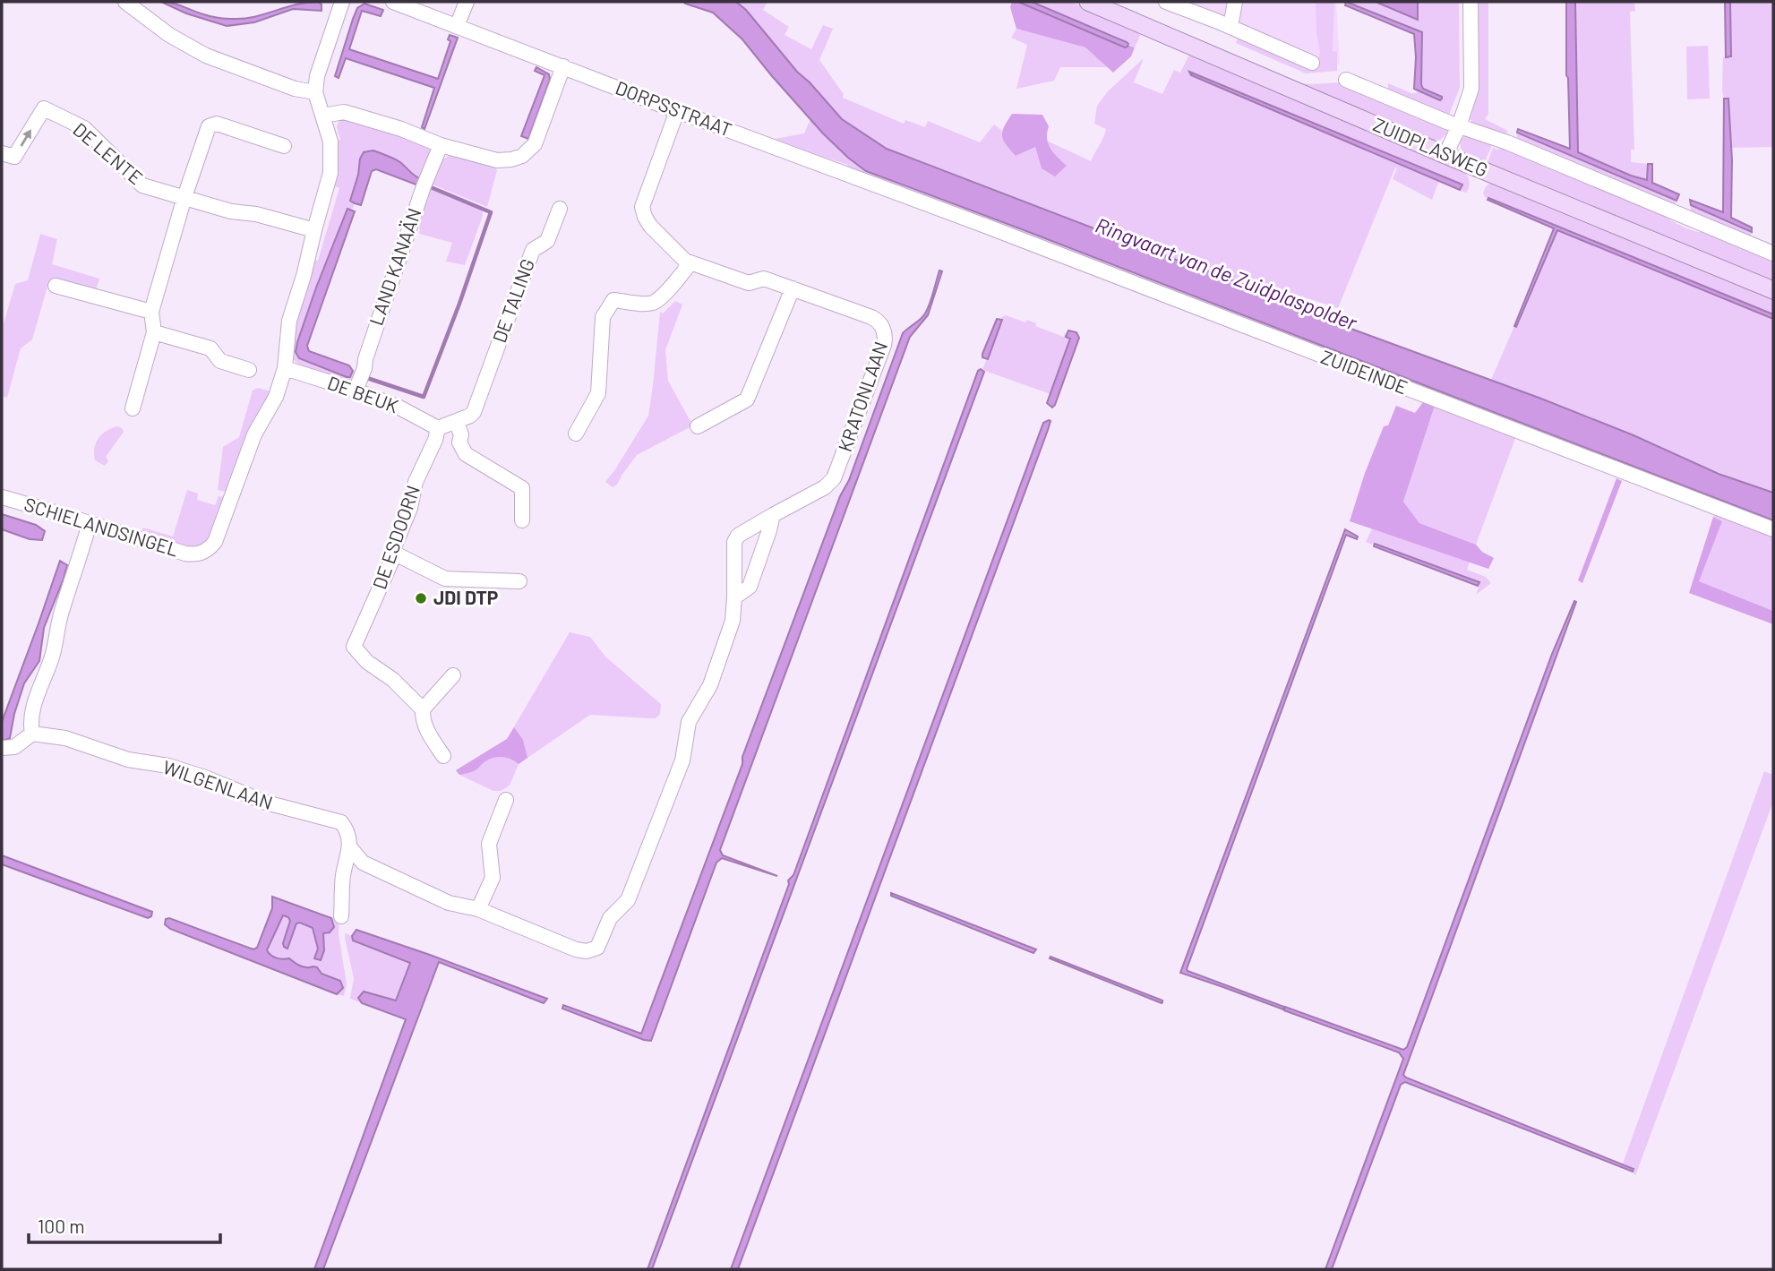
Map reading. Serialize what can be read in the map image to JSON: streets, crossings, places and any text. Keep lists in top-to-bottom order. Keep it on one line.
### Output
{"streets":{"main road":["ZUIDPLASWEG"],"street":["DORPSSTRAAT","DE LENTE","LAND KANAÄN","DE TALING","ZUIDEINDE","DE BEUK","KRATONLAAN","SCHIELANDSINGEL","DE ESDOORN","WILGENLAAN"]},"crossings":[["DORPSSTRAAT","ZUIDEINDE"],["DORPSSTRAAT","KRATONLAAN"],["LAND KANAÄN","DE BEUK"],["DE BEUK","SCHIELANDSINGEL"],["DE BEUK","DE ESDOORN"],["KRATONLAAN","WILGENLAAN"]],"water":["Ringvaart van de Zuidplaspolder"],"places":["JDI DTP"],"scale_bar":"100 m"}
